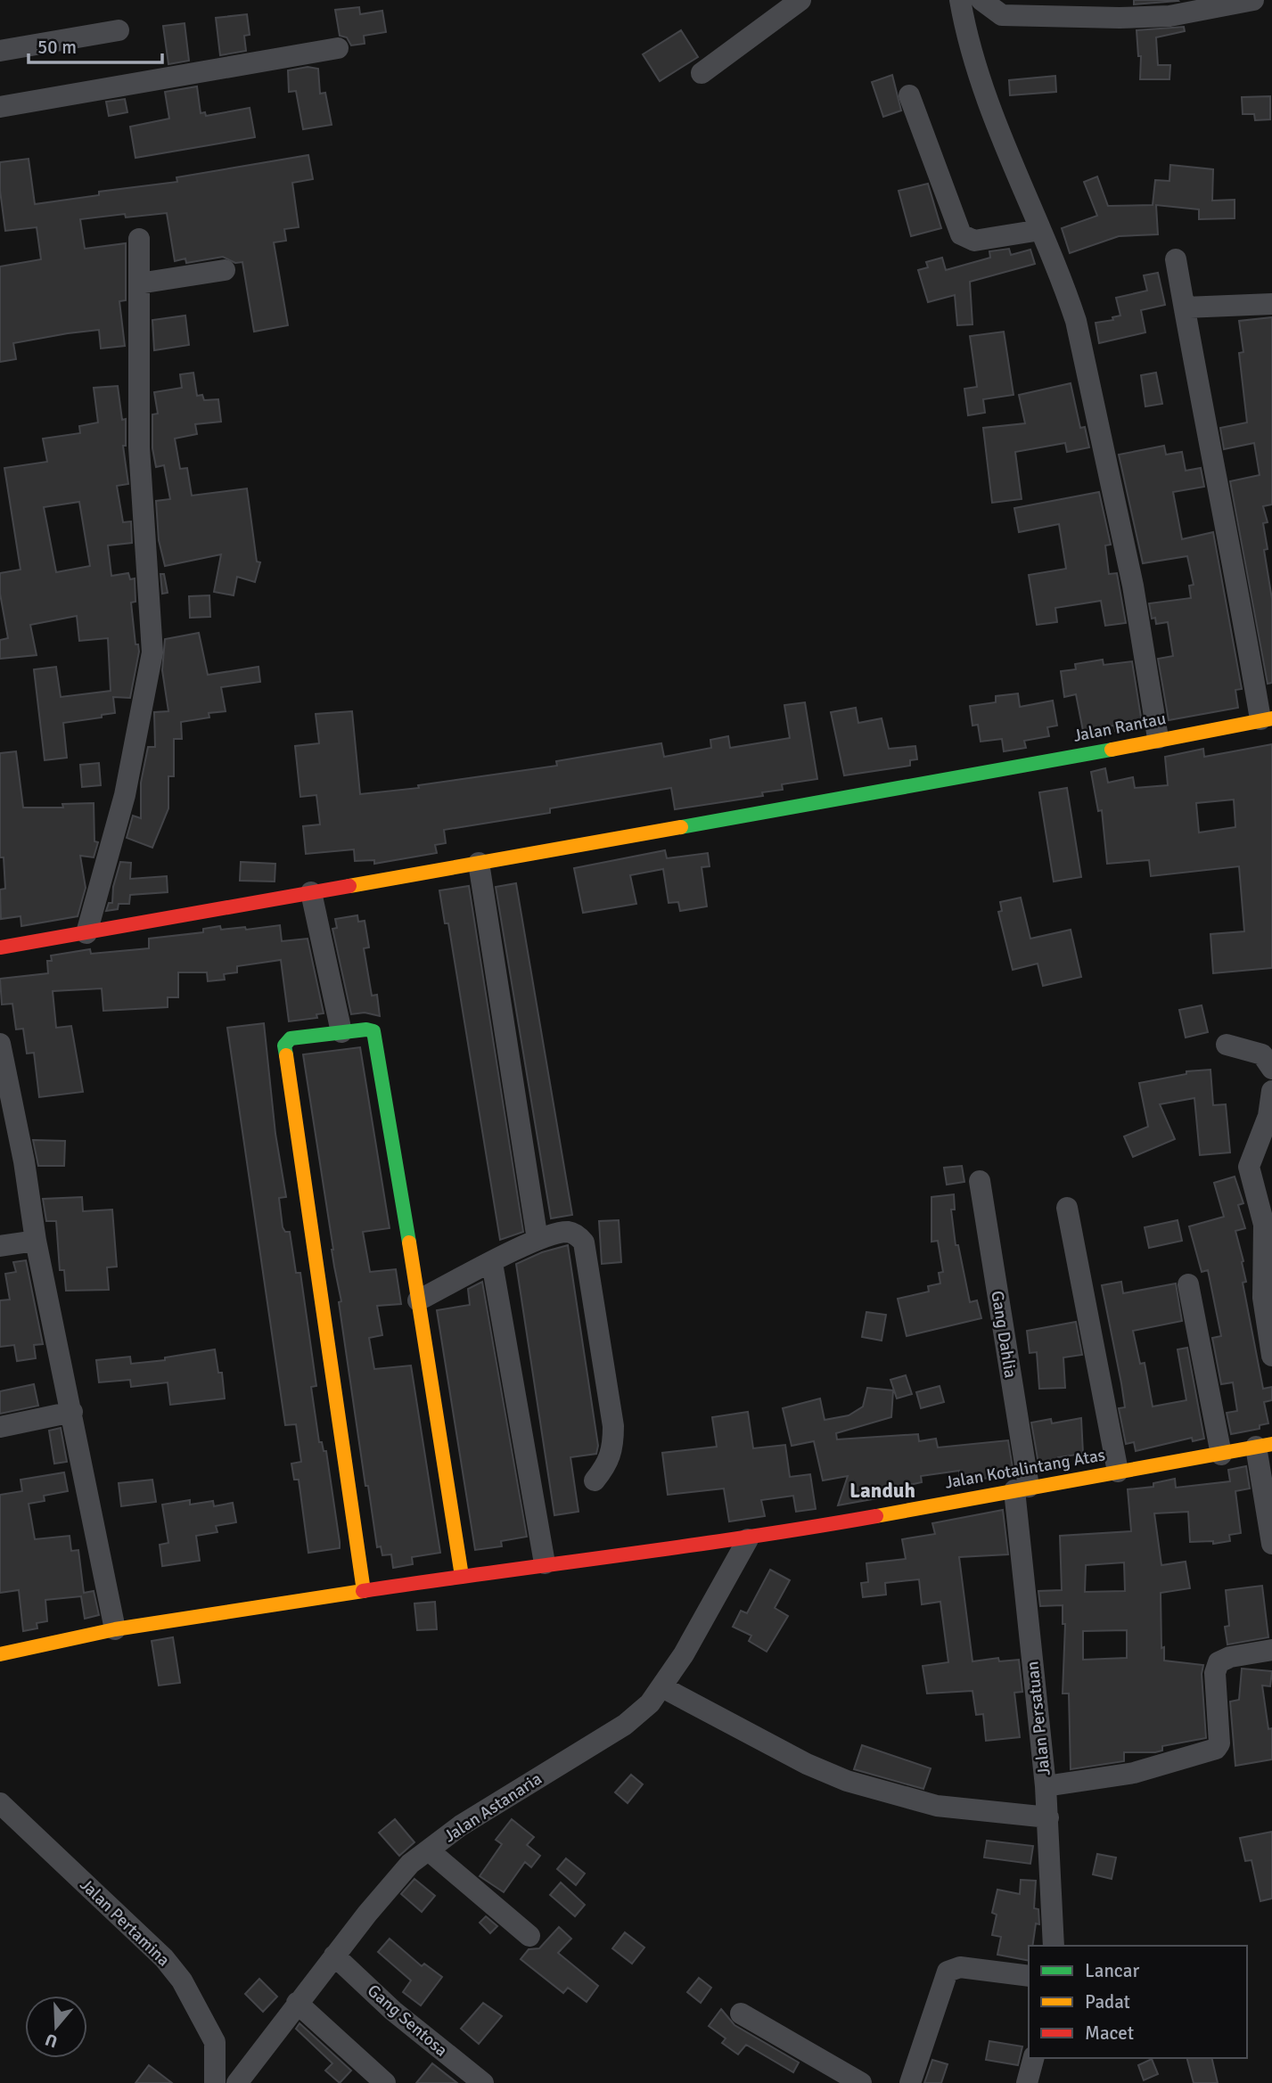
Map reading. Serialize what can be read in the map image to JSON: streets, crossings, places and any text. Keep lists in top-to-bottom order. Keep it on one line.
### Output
{"streets":{"street":["Jalan Rantau","Gang Dahlia","Jalan Kotalintang Atas","Jalan Persatuan","Jalan Astanaria","Jalan Pertamina","Gang Sentosa"]},"crossings":[["Gang Dahlia","Jalan Kotalintang Atas"],["Gang Dahlia","Jalan Persatuan"],["Jalan Kotalintang Atas","Jalan Persatuan"],["Jalan Kotalintang Atas","Jalan Astanaria"],["Jalan Astanaria","Gang Sentosa"]],"districts":["Landuh"],"legend":["Lancar","Padat","Macet"],"scale_bar":"50 m","north":"bottom"}
